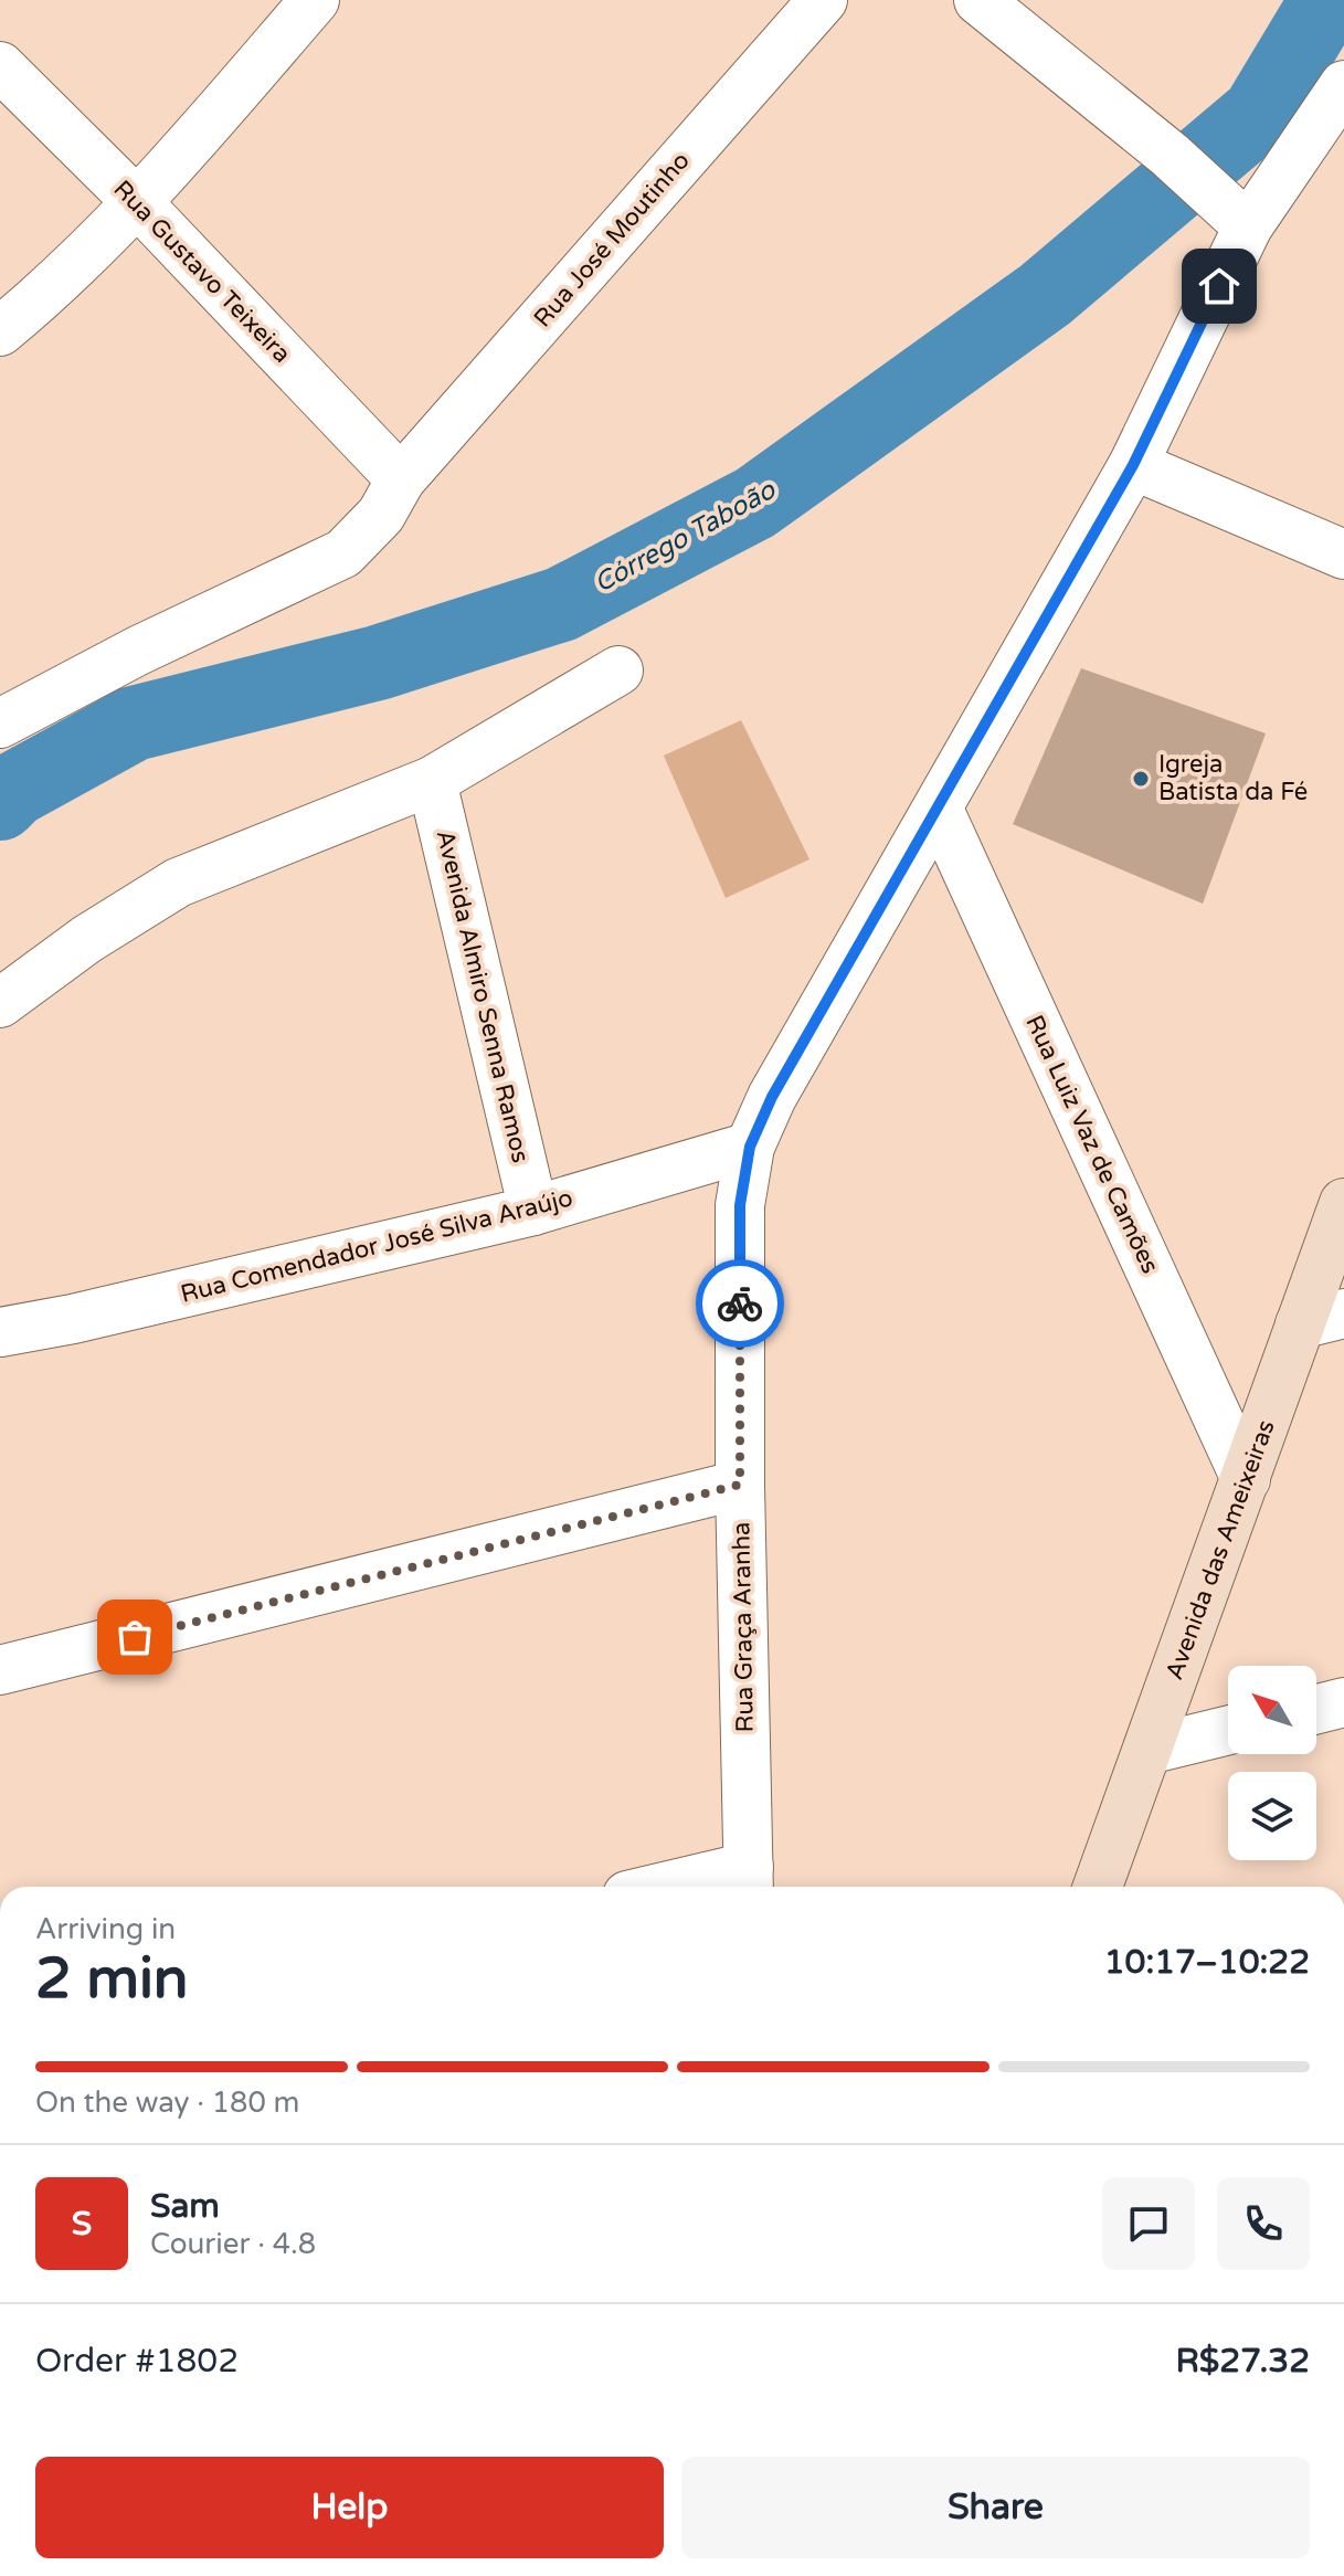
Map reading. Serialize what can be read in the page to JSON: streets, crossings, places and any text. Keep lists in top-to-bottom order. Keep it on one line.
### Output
{"streets":{"street":["Rua José Moutinho","Rua Gustavo Teixeira","Avenida Almiro Senna Ramos","Rua Luiz Vaz de Camões","Rua Comendador José Silva Araújo","Avenida das Ameixeiras","Rua Graça Aranha"]},"crossings":[["Rua José Moutinho","Rua Gustavo Teixeira"],["Avenida Almiro Senna Ramos","Rua Comendador José Silva Araújo"],["Rua Luiz Vaz de Camões","Avenida das Ameixeiras"],["Rua Luiz Vaz de Camões","Rua Graça Aranha"],["Rua Comendador José Silva Araújo","Rua Graça Aranha"]],"water":["Córrego Taboão"],"places":["Igreja Batista da Fé"],"north":"top left","page":{"heading":["2 min","Arriving in","10:17–10:22"],"panel":["Sam","Courier · 4.8","Order #1802","R$27.32"],"bar":"On the way · 180 m","round":"S","buttons":["Help","Share"]}}
